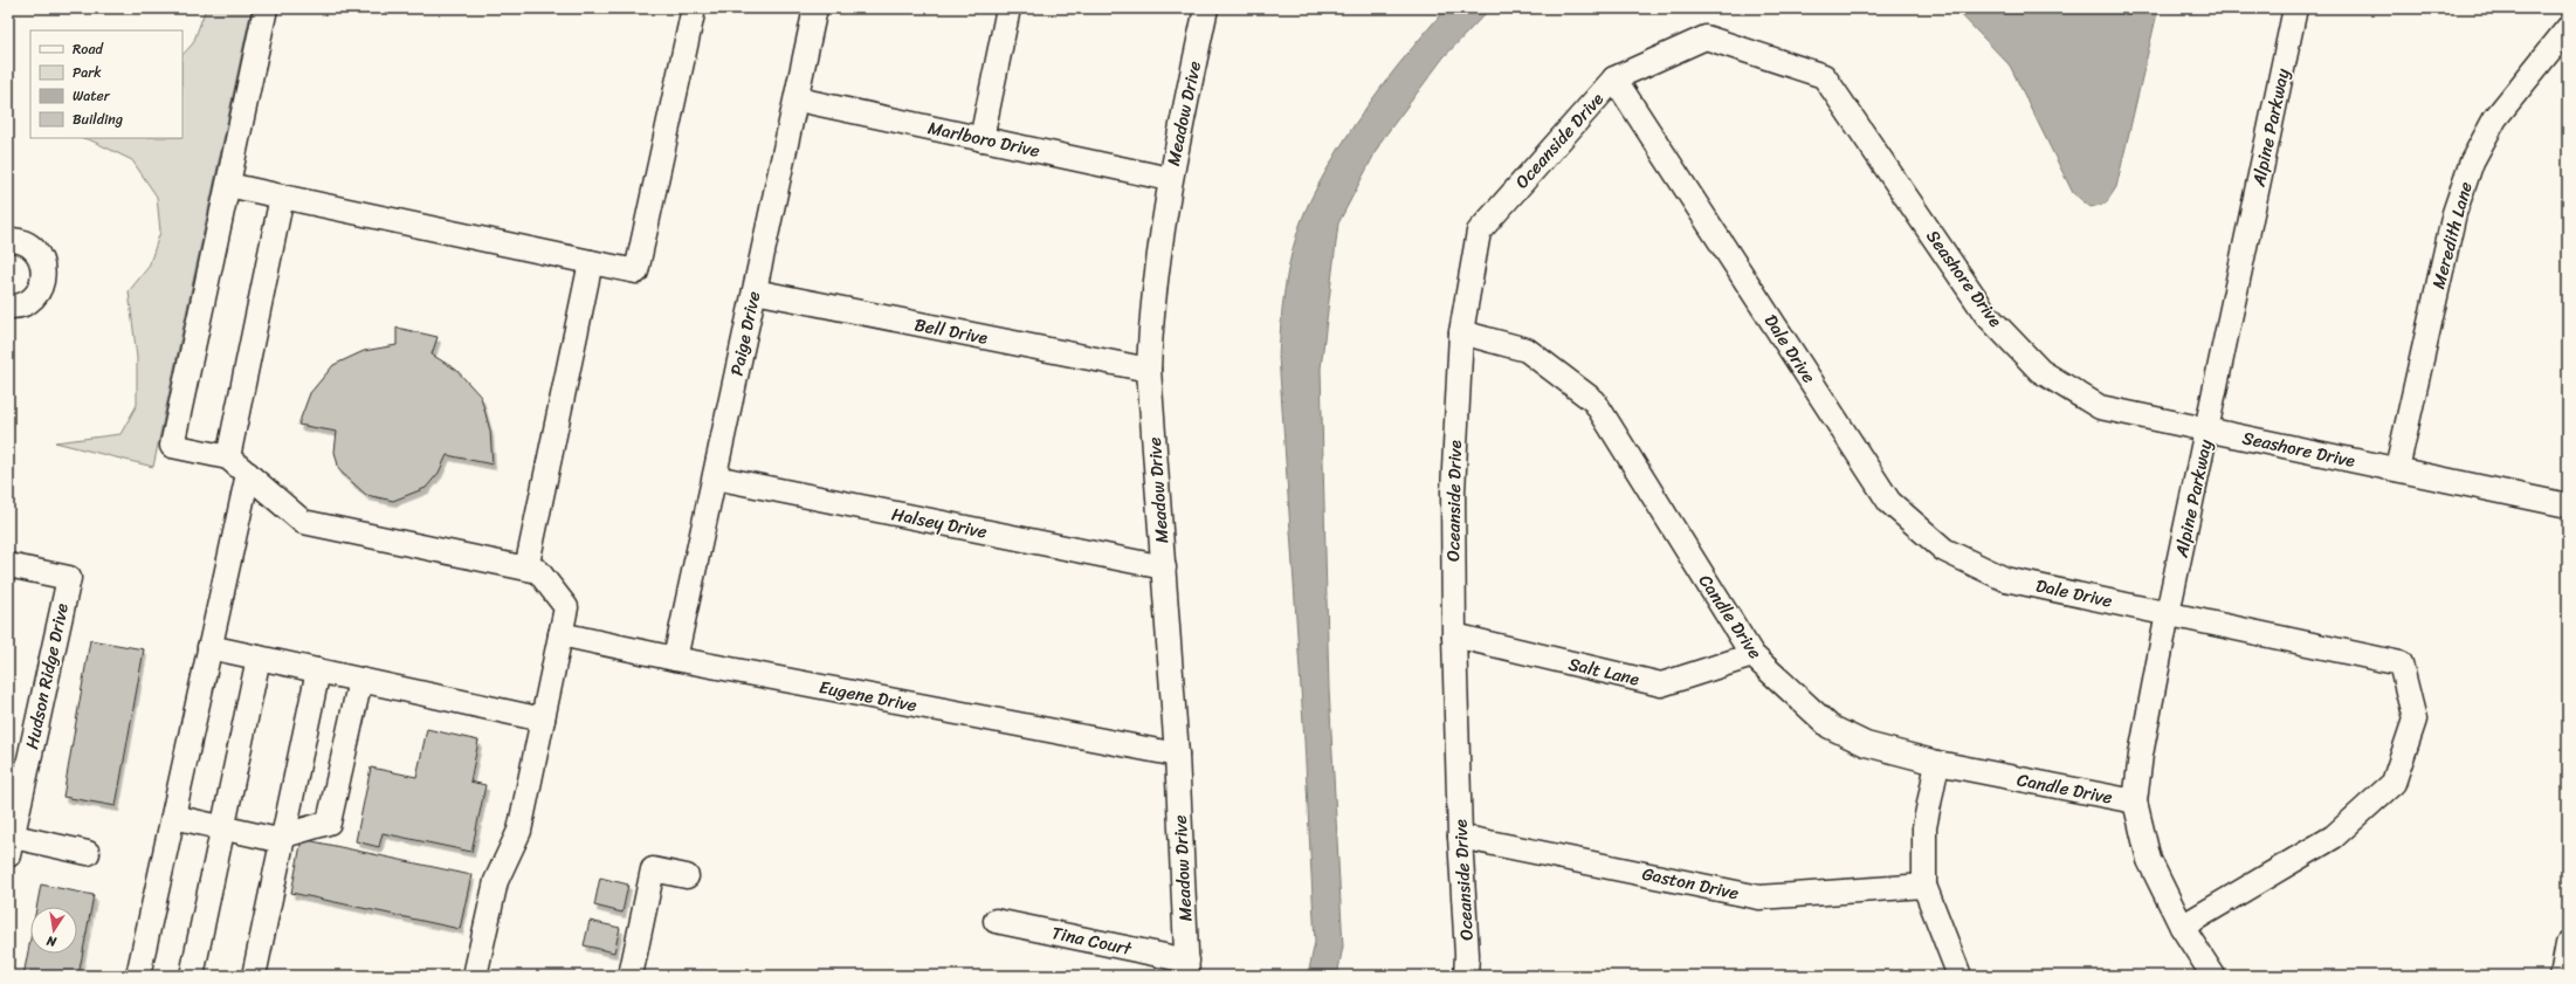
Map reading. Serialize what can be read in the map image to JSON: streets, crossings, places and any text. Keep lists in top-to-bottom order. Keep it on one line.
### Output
{"streets":{"street":["Meadow Drive","Alpine Parkway","Marlboro Drive","Oceanside Drive","Meredith Lane","Seashore Drive","Bell Drive","Paige Drive","Dale Drive","Halsey Drive","Candle Drive","Salt Lane","Hudson Ridge Drive","Eugene Drive","Gaston Drive","Tina Court"]},"crossings":[["Meadow Drive","Marlboro Drive"],["Meadow Drive","Bell Drive"],["Meadow Drive","Halsey Drive"],["Meadow Drive","Eugene Drive"],["Meadow Drive","Tina Court"],["Alpine Parkway","Seashore Drive"],["Alpine Parkway","Dale Drive"],["Alpine Parkway","Candle Drive"],["Marlboro Drive","Paige Drive"],["Oceanside Drive","Seashore Drive"],["Oceanside Drive","Dale Drive"],["Oceanside Drive","Candle Drive"],["Oceanside Drive","Salt Lane"],["Oceanside Drive","Gaston Drive"],["Meredith Lane","Seashore Drive"],["Seashore Drive","Dale Drive"],["Bell Drive","Paige Drive"],["Paige Drive","Halsey Drive"],["Paige Drive","Eugene Drive"],["Candle Drive","Salt Lane"]],"legend":["Road","Park","Water","Building"],"north":"bottom"}
